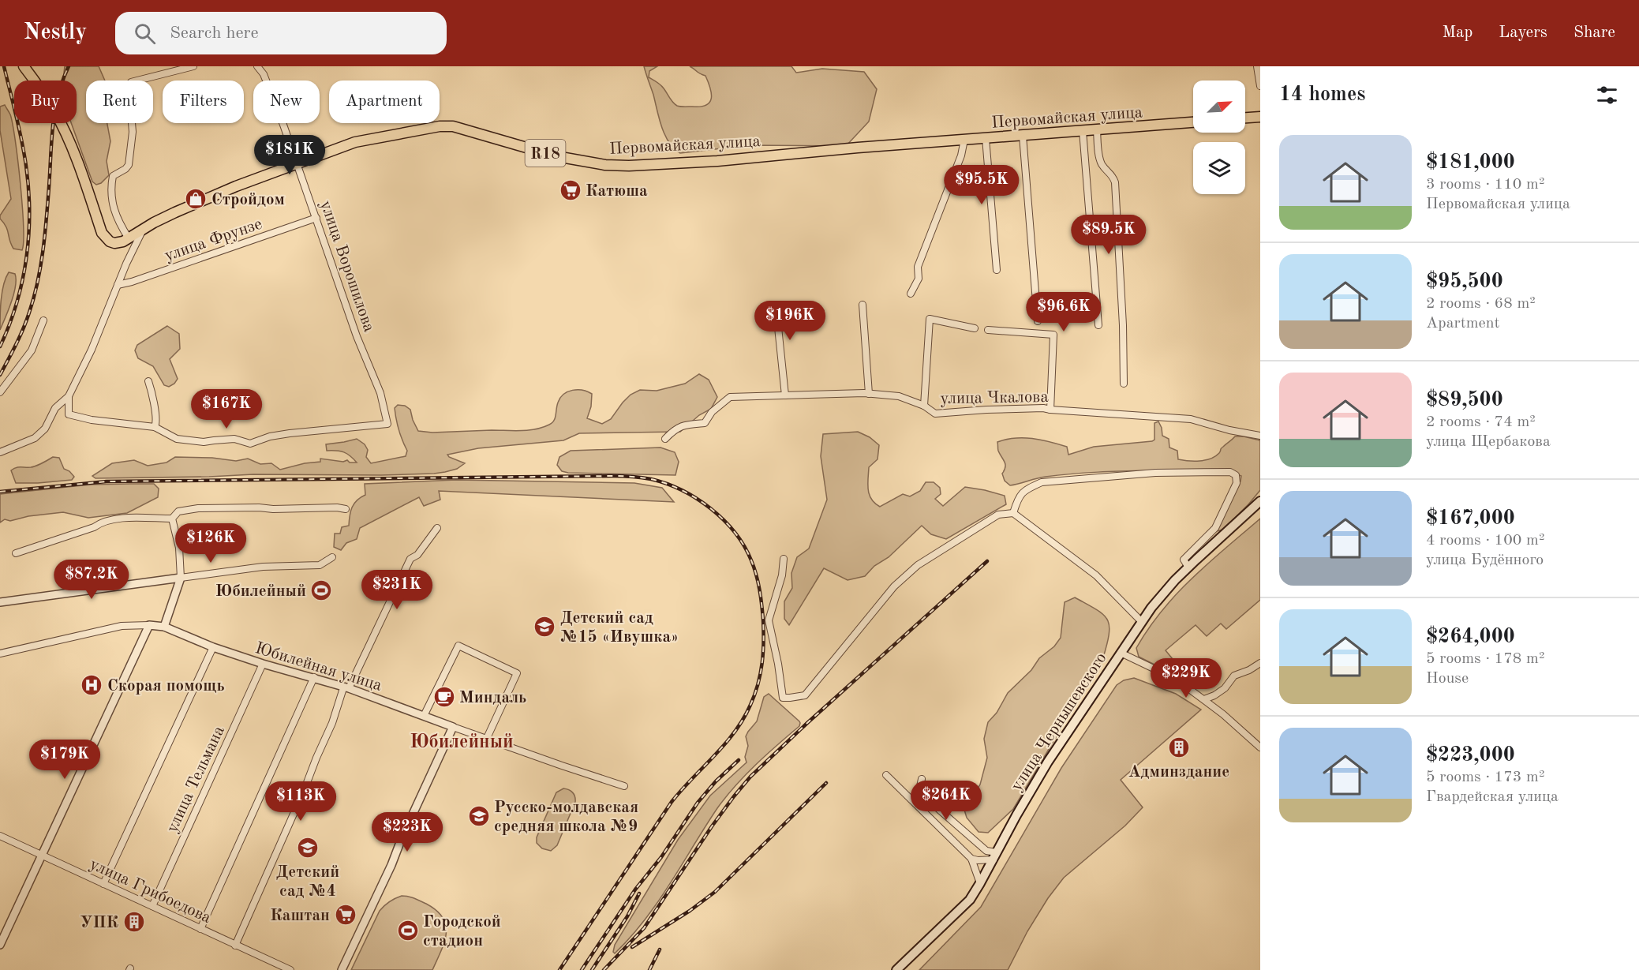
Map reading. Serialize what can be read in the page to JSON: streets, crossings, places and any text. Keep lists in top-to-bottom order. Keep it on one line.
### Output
{"streets":{"main road":["Первомайская улица","R18","улица Чернышевского"],"street":["улица Фрунзе","улица Ворошилова","улица Чкалова","Юбилейная улица","улица Тельмана","улица Грибоедова"]},"crossings":[["Первомайская улица","улица Ворошилова"],["улица Фрунзе","улица Ворошилова"],["Юбилейная улица","улица Тельмана"],["улица Тельмана","улица Грибоедова"]],"districts":["Юбилейный"],"places":{"supermarket":["Катюша","Каштан"],"shop":["Стройдом"],"sports":["Юбилейный","Городской стадион"],"school or university":["Детский сад №15 «Ивушка»","Русско-молдавская средняя школа №9","Детский сад №4"],"hospital":["Скорая помощь"],"cafe":["Миндаль"],"building":["Админздание","УПК"]},"north":"top right","page":{"header":"Nestly","search":"Search here","nav":["Map","Layers","Share"],"heading":"14 homes","chip":["Buy","Rent","Filters","New","Apartment"],"list":[{"name":"$181,000","note":"3 rooms · 110 m² · Первомайская улица"},{"name":"$95,500","note":"2 rooms · 68 m² · Apartment"},{"name":"$89,500","note":"2 rooms · 74 m² · улица Щербакова"},{"name":"$167,000","note":"4 rooms · 100 m² · улица Будённого"},{"name":"$264,000","note":"5 rooms · 178 m² · House"},{"name":"$223,000","note":"5 rooms · 173 m² · Гвардейская улица"}],"price":["$181K","$95.5K","$89.5K","$96.6K","$196K","$167K","$126K","$87.2K","$231K","$229K","$179K","$264K","$113K","$223K"]}}
